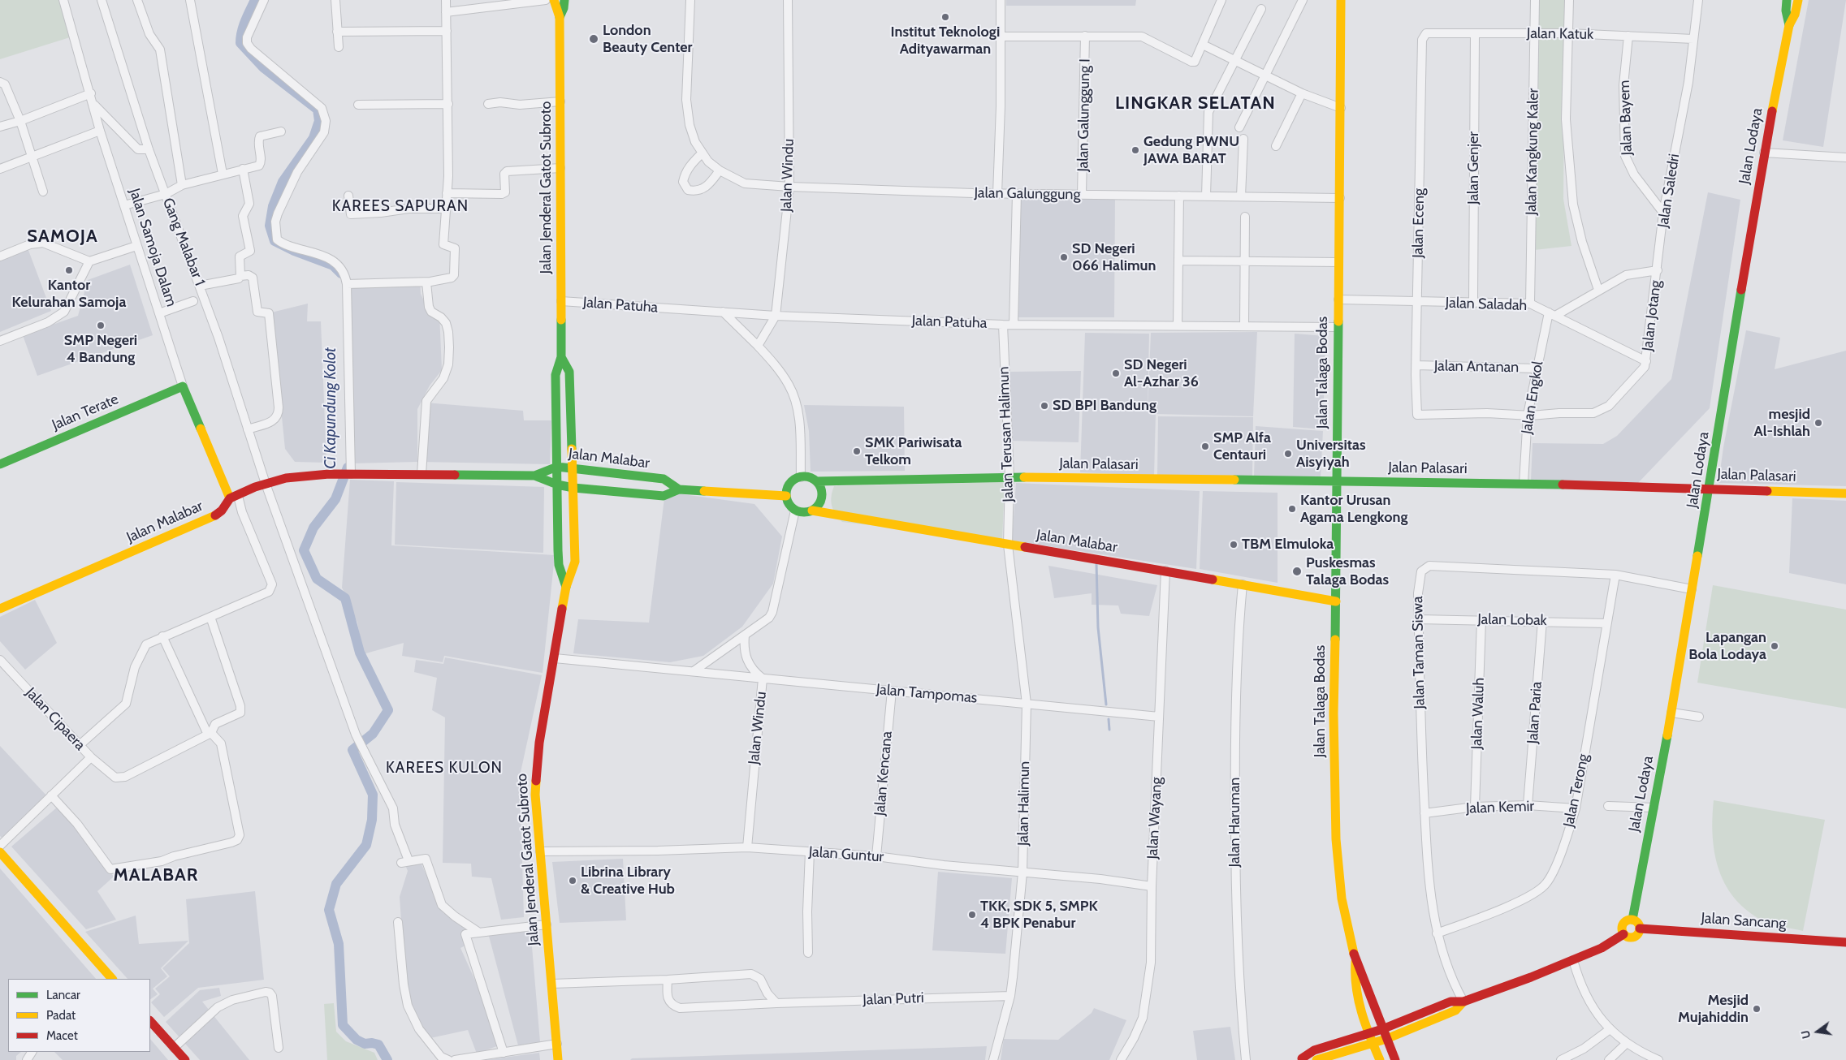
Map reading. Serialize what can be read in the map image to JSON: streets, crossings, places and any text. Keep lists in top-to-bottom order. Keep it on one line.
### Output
{"streets":{"street":["Jalan Katuk","Jalan Galunggung I","Jalan Bayem","Jalan Lodaya","Jalan Kangkung Kaler","Jalan Genjer","Jalan Windu","Jalan Jenderal Gatot Subroto","Jalan Saledri","Jalan Galunggung","Jalan Eceng","Gang Malabar 1","Jalan Samoja Dalam","Jalan Saladah","Jalan Patuha","Jalan Jotang","Jalan Antanan","Jalan Talaga Bodas","Jalan Engkol","Jalan Terate","Jalan Terusan Halimun","Jalan Malabar","Jalan Palasari","Jalan Lobak","Jalan Taman Siswa","Jalan Tampomas","Jalan Paria","Jalan Waluh","Jalan Cipaera","Jalan Kencana","Jalan Terong","Jalan Halimun","Jalan Kemir","Jalan Wayang","Jalan Haruman","Jalan Guntur","Jalan Sancang","Jalan Putri"]},"crossings":[["Jalan Katuk","Jalan Bayem"],["Jalan Katuk","Jalan Kangkung Kaler"],["Jalan Katuk","Jalan Genjer"],["Jalan Katuk","Jalan Saledri"],["Jalan Katuk","Jalan Eceng"],["Jalan Galunggung I","Jalan Galunggung"],["Jalan Bayem","Jalan Saledri"],["Jalan Lodaya","Jalan Palasari"],["Jalan Lodaya","Jalan Taman Siswa"],["Jalan Lodaya","Jalan Sancang"],["Jalan Kangkung Kaler","Jalan Saladah"],["Jalan Genjer","Jalan Saladah"],["Jalan Windu","Jalan Galunggung"],["Jalan Windu","Jalan Patuha"],["Jalan Windu","Jalan Tampomas"],["Jalan Windu","Jalan Guntur"],["Jalan Jenderal Gatot Subroto","Jalan Patuha"],["Jalan Jenderal Gatot Subroto","Jalan Malabar"],["Jalan Jenderal Gatot Subroto","Jalan Tampomas"],["Jalan Jenderal Gatot Subroto","Jalan Guntur"],["Jalan Saledri","Jalan Jotang"],["Jalan Galunggung","Jalan Talaga Bodas"],["Jalan Eceng","Jalan Saladah"],["Jalan Eceng","Jalan Antanan"],["Jalan Eceng","Jalan Engkol"],["Gang Malabar 1","Jalan Malabar"],["Jalan Samoja Dalam","Jalan Terate"],["Jalan Samoja Dalam","Jalan Malabar"],["Jalan Saladah","Jalan Jotang"],["Jalan Saladah","Jalan Talaga Bodas"],["Jalan Saladah","Jalan Engkol"],["Jalan Patuha","Jalan Talaga Bodas"],["Jalan Patuha","Jalan Terusan Halimun"],["Jalan Antanan","Jalan Engkol"],["Jalan Talaga Bodas","Jalan Malabar"],["Jalan Talaga Bodas","Jalan Palasari"],["Jalan Engkol","Jalan Palasari"],["Jalan Terusan Halimun","Jalan Malabar"],["Jalan Terusan Halimun","Jalan Palasari"],["Jalan Terusan Halimun","Jalan Halimun"],["Jalan Malabar","Jalan Halimun"],["Jalan Malabar","Jalan Wayang"],["Jalan Malabar","Jalan Haruman"],["Jalan Lobak","Jalan Taman Siswa"],["Jalan Lobak","Jalan Paria"],["Jalan Lobak","Jalan Waluh"],["Jalan Lobak","Jalan Terong"],["Jalan Taman Siswa","Jalan Terong"],["Jalan Taman Siswa","Jalan Kemir"],["Jalan Tampomas","Jalan Kencana"],["Jalan Tampomas","Jalan Halimun"],["Jalan Tampomas","Jalan Wayang"],["Jalan Paria","Jalan Kemir"],["Jalan Waluh","Jalan Kemir"],["Jalan Kencana","Jalan Guntur"],["Jalan Terong","Jalan Kemir"],["Jalan Halimun","Jalan Guntur"],["Jalan Halimun","Jalan Putri"],["Jalan Wayang","Jalan Guntur"]],"districts":["LINGKAR SELATAN","KAREES SAPURAN","SAMOJA","KAREES KULON","MALABAR"],"water":["Ci Kapundung Kolot"],"places":["Institut Teknologi Adityawarman","London Beauty Center","Gedung PWNU JAWA BARAT","SD Negeri 066 Halimun","Kantor Kelurahan Samoja","SMP Negeri 4 Bandung","SD Negeri Al-Azhar 36","SD BPI Bandung","mesjid Al-Ishlah","SMP Alfa Centauri","SMK Pariwisata Telkom","Universitas Aisyiyah","Kantor Urusan Agama Lengkong","TBM Elmuloka","Puskesmas Talaga Bodas","Lapangan Bola Lodaya","Librina Library & Creative Hub","TKK, SDK 5, SMPK 4 BPK Penabur","Mesjid Mujahiddin"],"legend":["Lancar","Padat","Macet"],"north":"left"}
